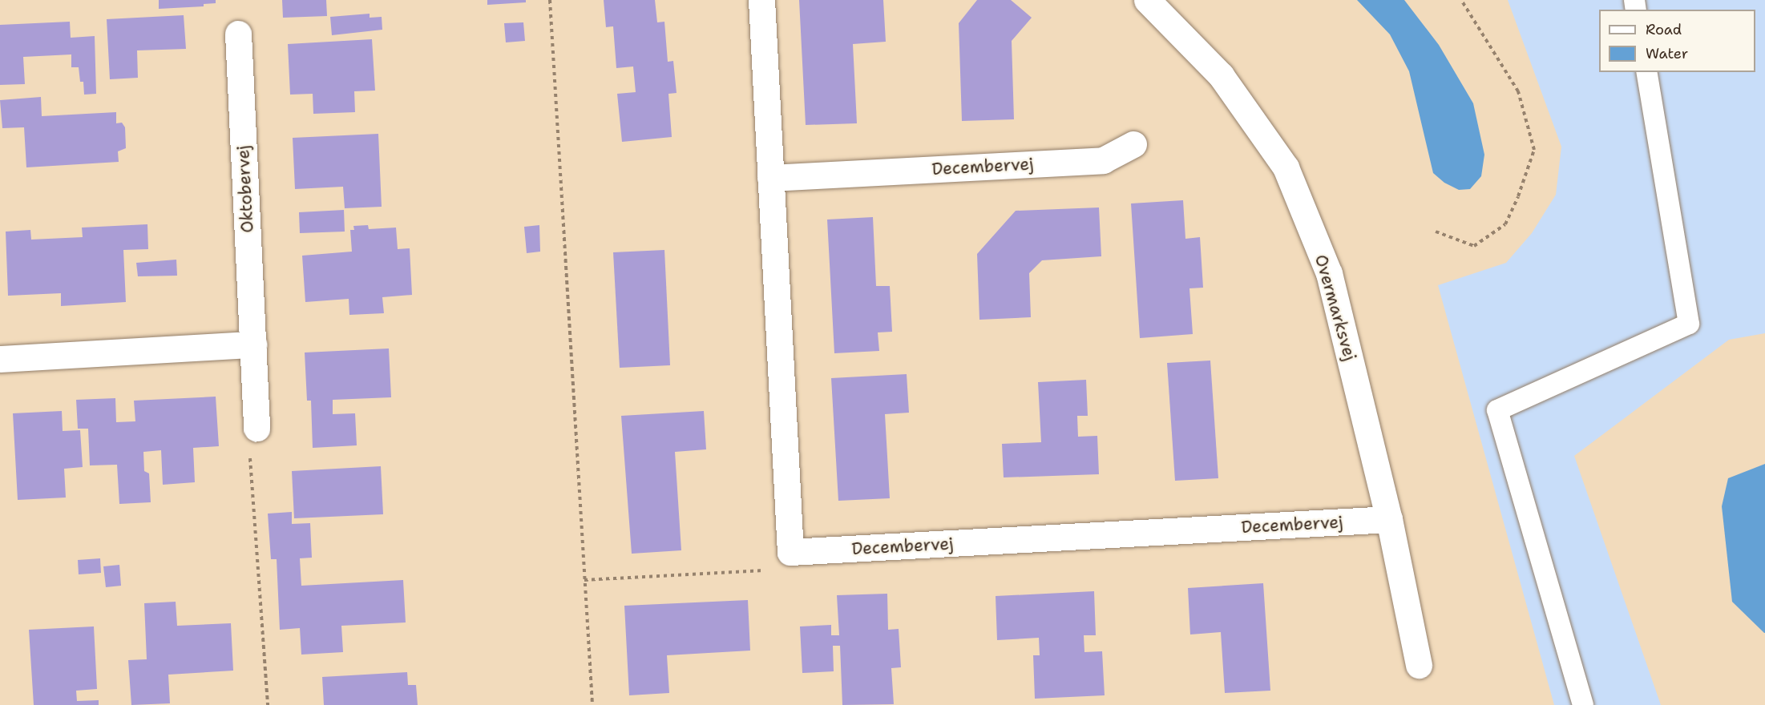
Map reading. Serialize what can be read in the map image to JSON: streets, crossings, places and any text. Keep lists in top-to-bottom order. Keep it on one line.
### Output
{"streets":{"street":["Decembervej","Oktobervej","Overmarksvej"]},"crossings":[["Decembervej","Overmarksvej"]],"legend":["Road","Water"]}
